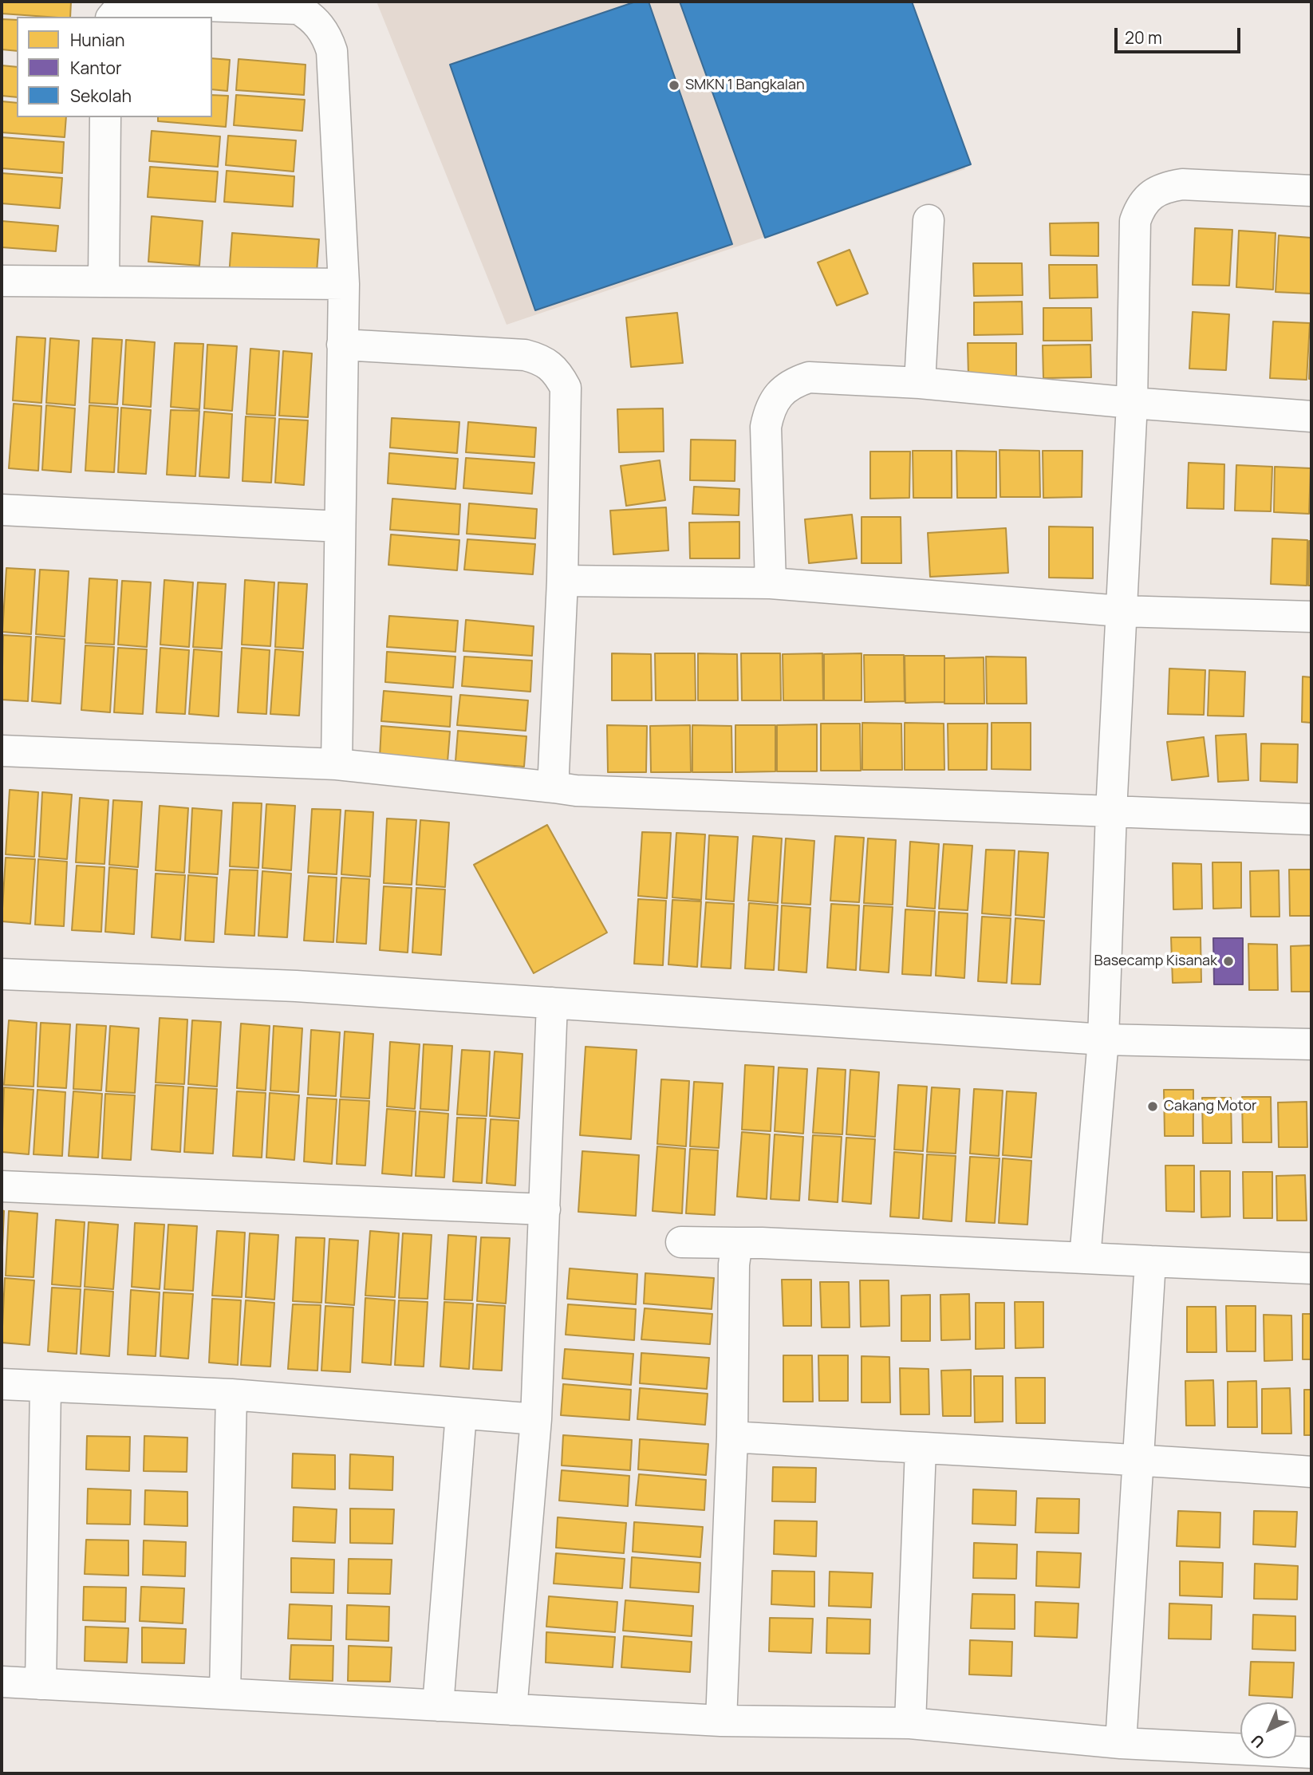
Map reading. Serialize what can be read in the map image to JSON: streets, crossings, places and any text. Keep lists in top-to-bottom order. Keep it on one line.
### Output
{"places":["SMKN 1 Bangkalan","Basecamp Kisanak","Cakang Motor"],"legend":["Hunian","Kantor","Sekolah"],"scale_bar":"20 m","north":"bottom left"}
